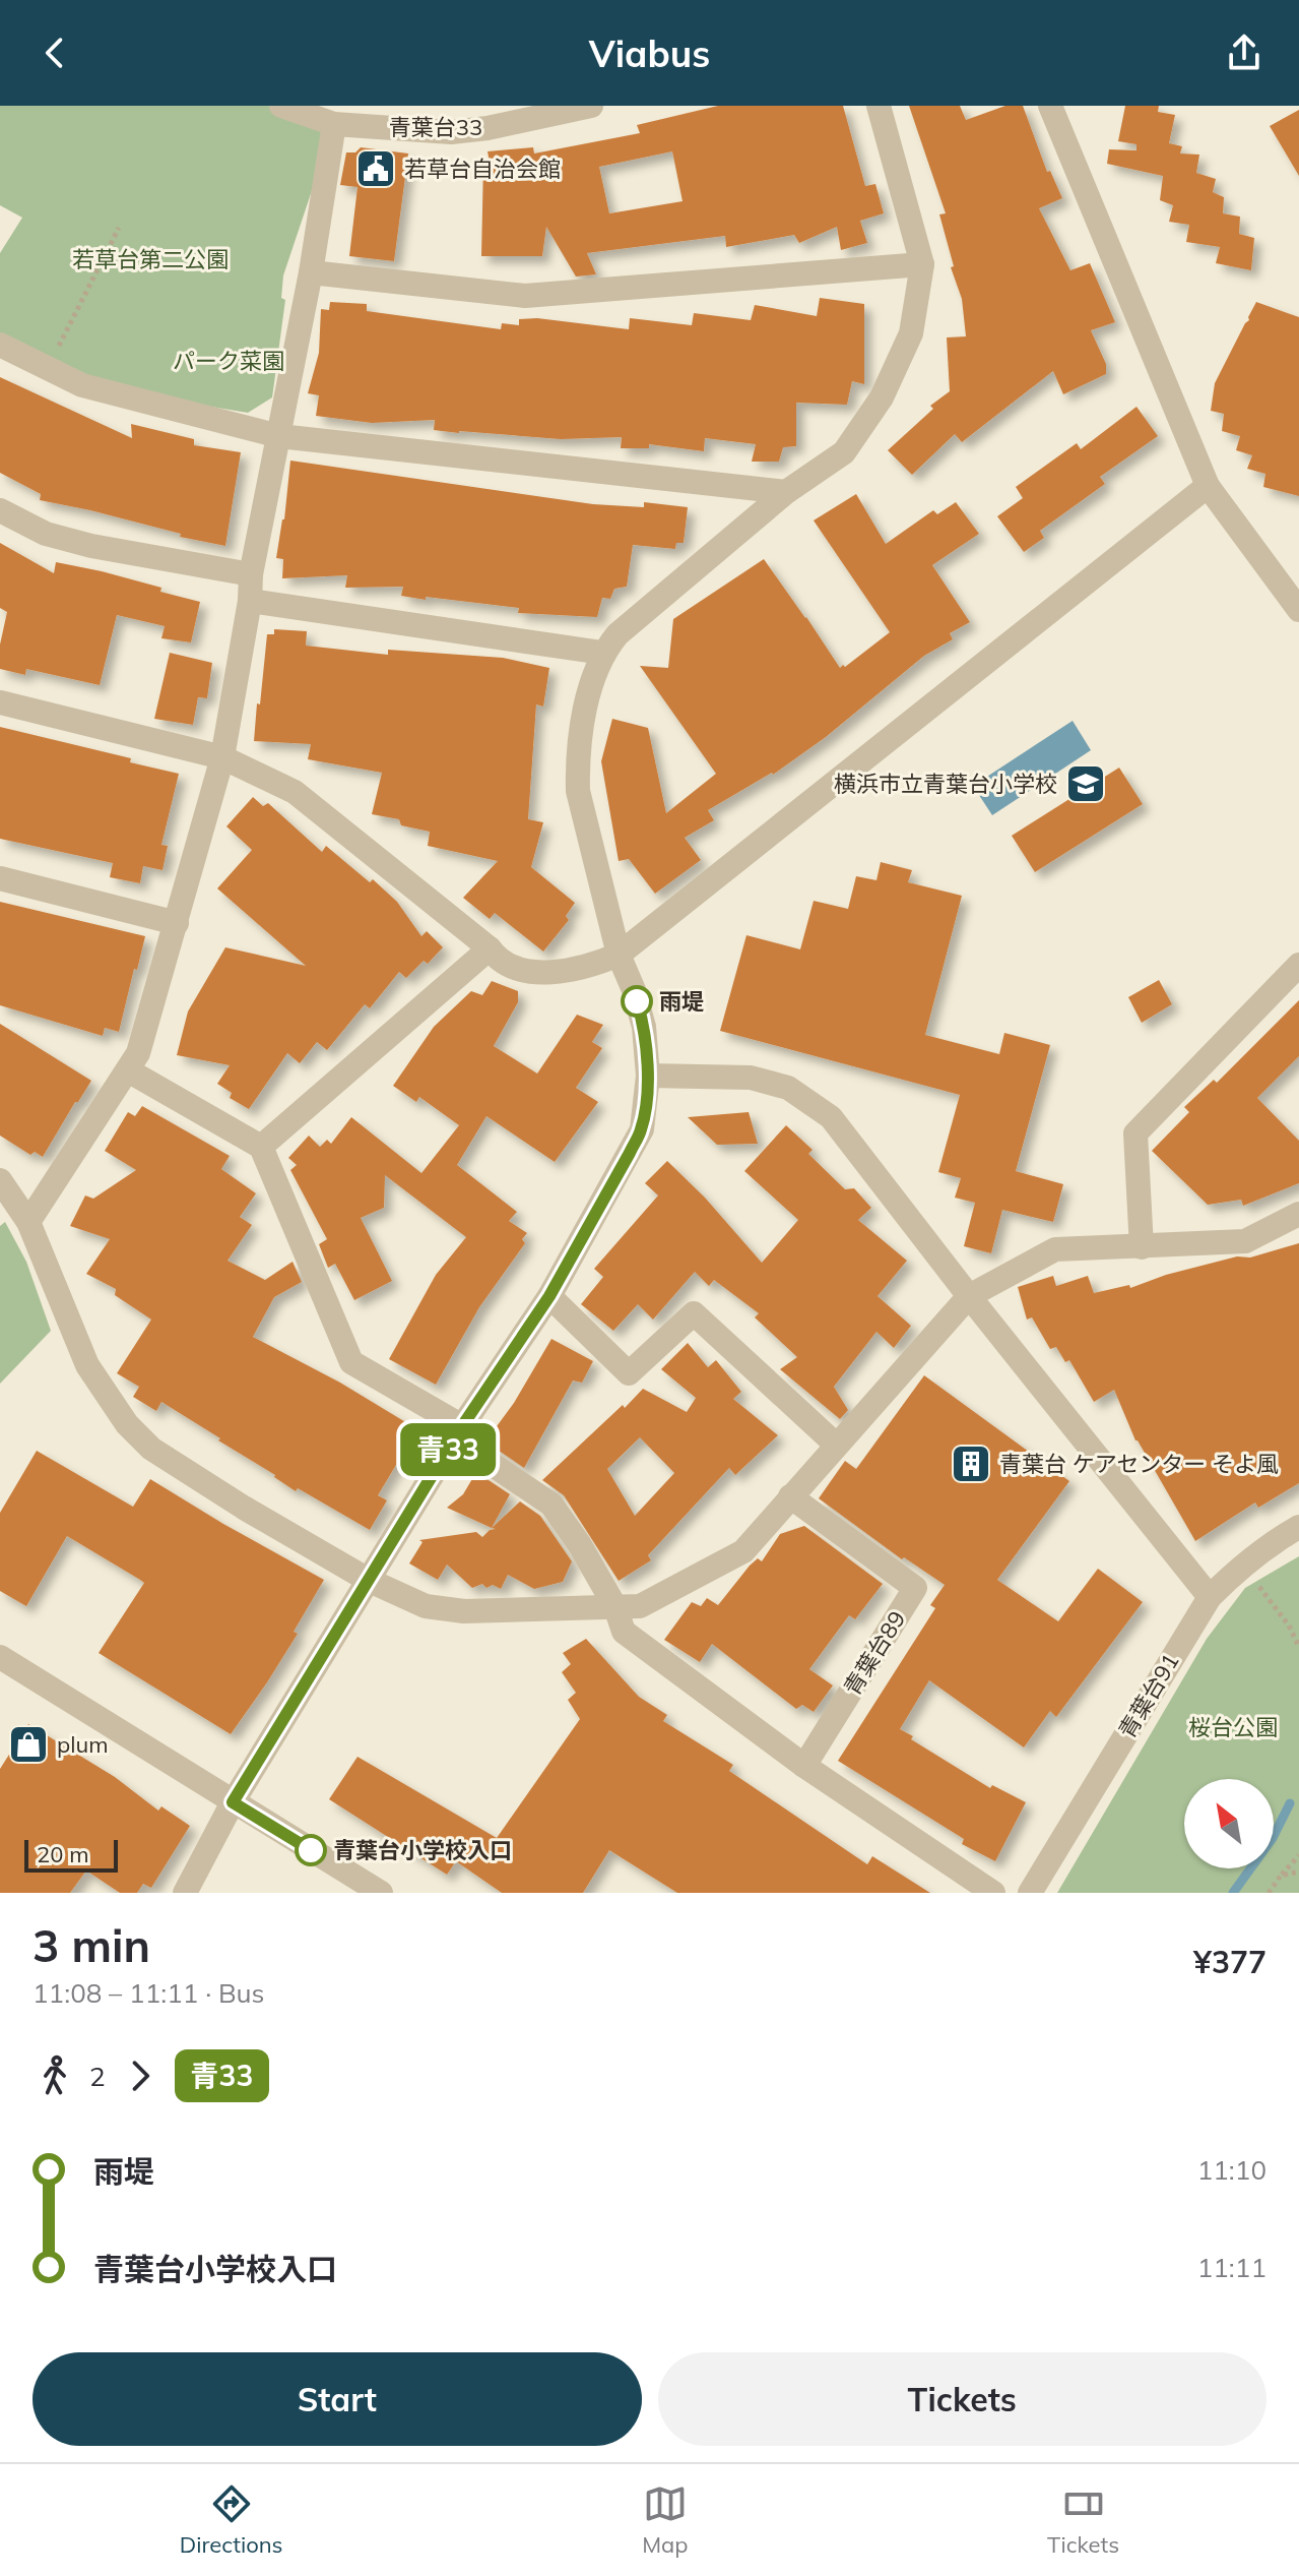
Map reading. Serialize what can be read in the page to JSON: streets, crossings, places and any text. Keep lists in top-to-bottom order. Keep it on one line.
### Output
{"streets":{"street":["青葉台33","青葉台89","青葉台91"]},"parks":["若草台第二公園","パーク菜園","桜台公園"],"places":{"public building":["若草台自治会館"],"school or university":["横浜市立青葉台小学校"],"other":["雨堤","青葉台小学校入口"],"building":["青葉台 ケアセンター そよ風"],"shop":["plum"]},"lines":["bus line 青33"],"scale_bar":"20 m","north":"top left","page":{"header":"Viabus","on_map":"青33","scale":"20 m","heading":["3 min","11:08 – 11:11 · Bus","¥377"],"legs":["2","青33"],"list":[{"name":"雨堤","value":"11:10"},{"name":"青葉台小学校入口","value":"11:11"}],"buttons":["Start","Tickets"],"tabs":["Directions","Map","Tickets"]}}
